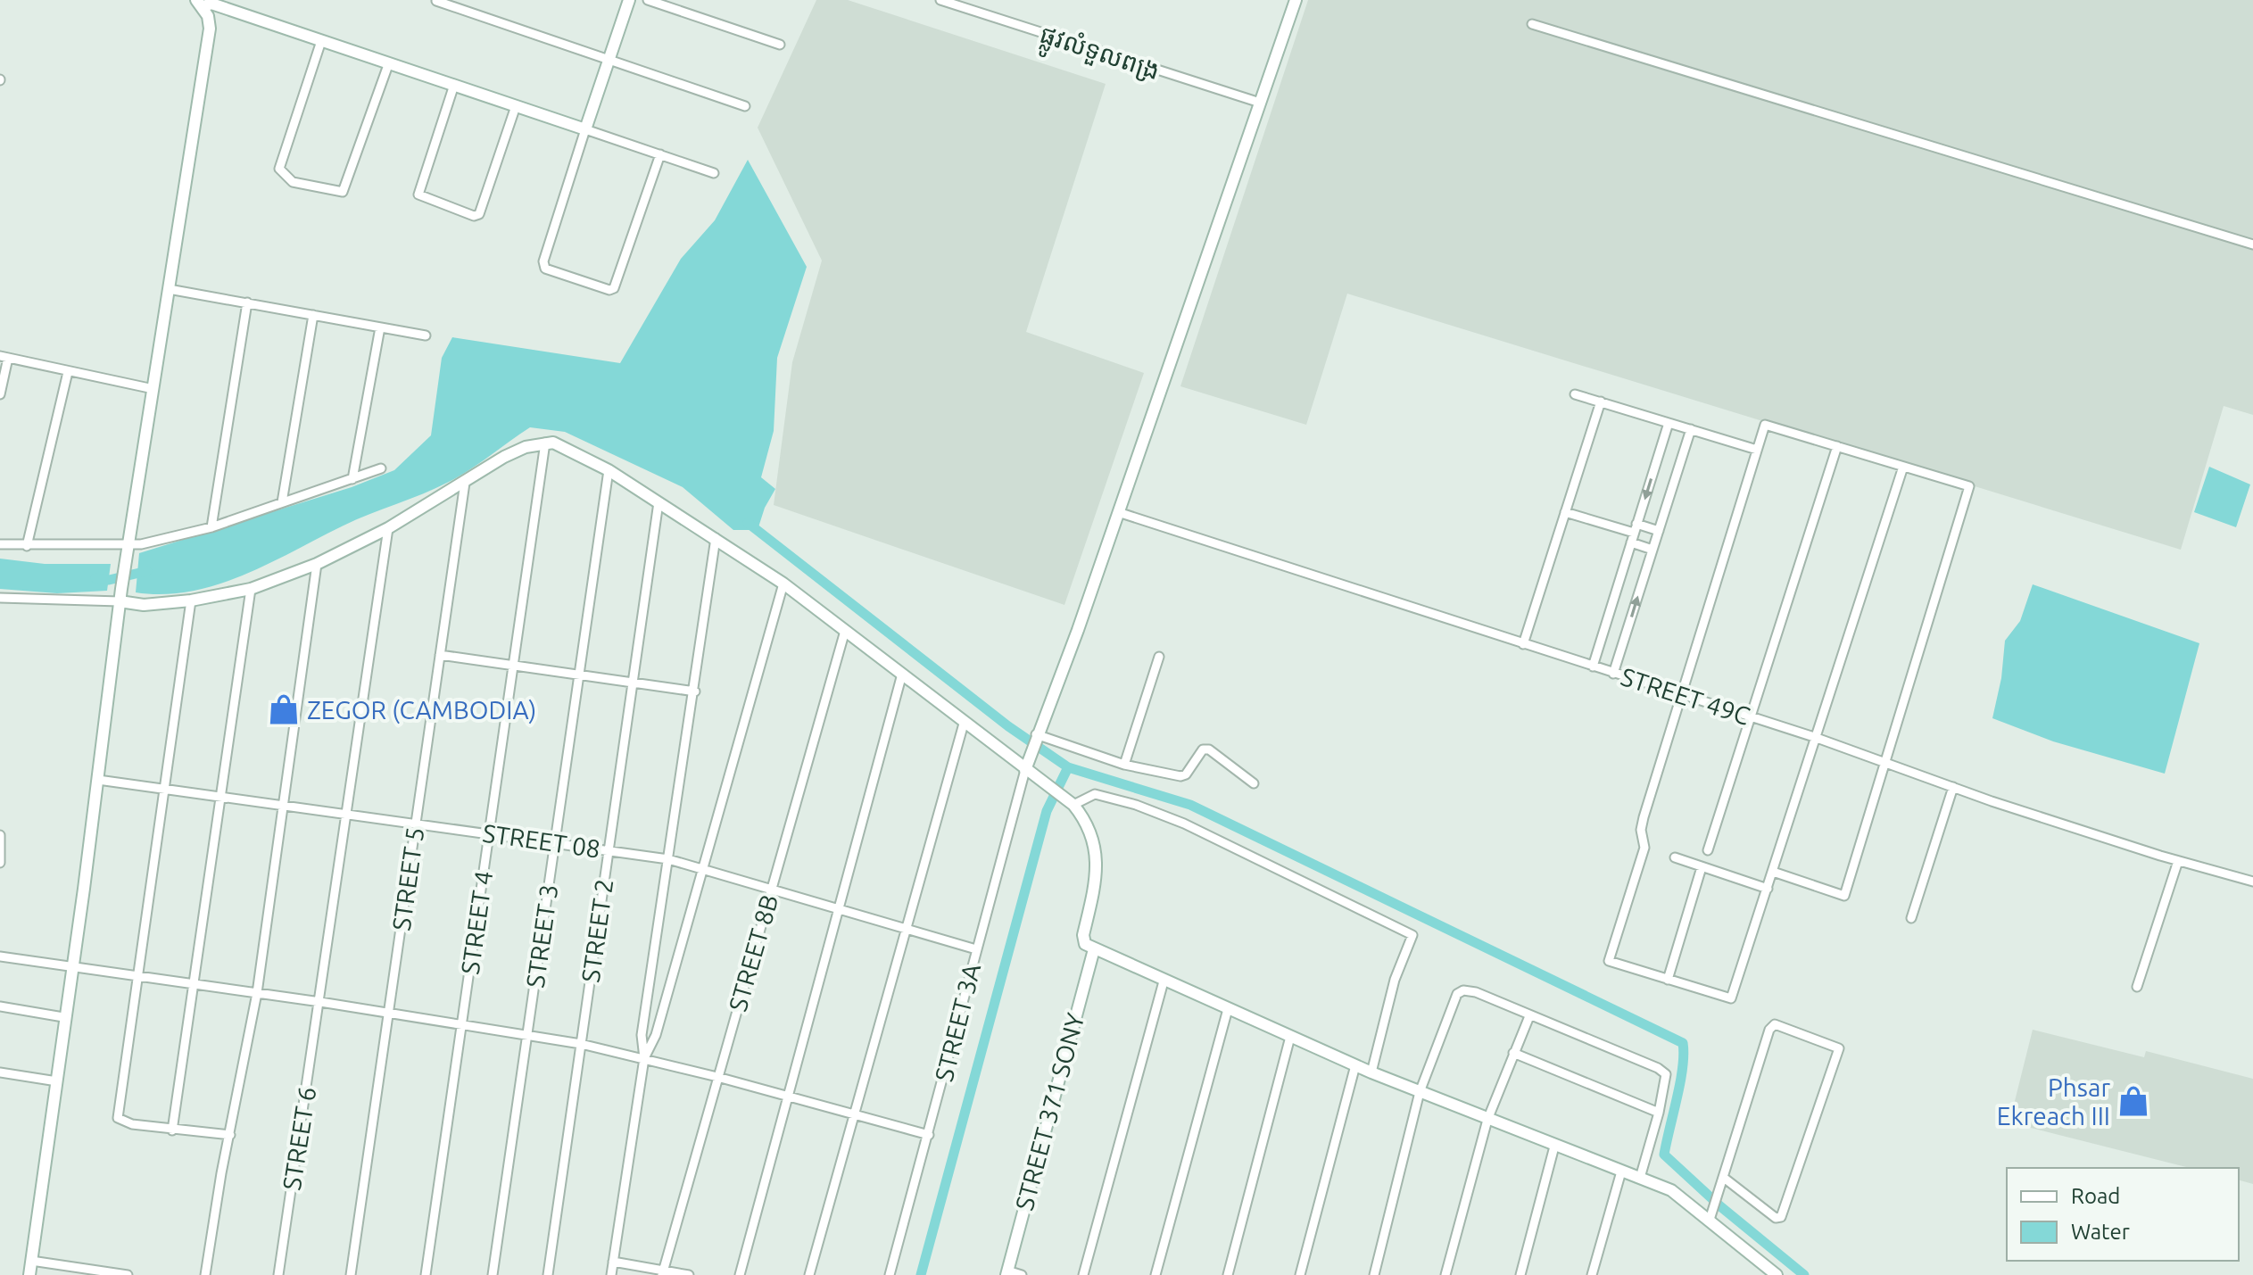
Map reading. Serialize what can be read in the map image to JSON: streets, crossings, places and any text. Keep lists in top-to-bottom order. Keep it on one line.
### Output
{"streets":{"street":["ផ្លូវលំទួលពង្រ","STREET 49C","STREET 08","STREET 5","STREET 4","STREET 2","STREET 3","STREET 8B","STREET 3A","STREET 371 SONY","STREET 6"]},"crossings":[["STREET 08","STREET 5"],["STREET 08","STREET 4"],["STREET 08","STREET 2"],["STREET 08","STREET 3"],["STREET 08","STREET 8B"],["STREET 08","STREET 3A"],["STREET 08","STREET 6"]],"places":{"shop":["ZEGOR (CAMBODIA)","Phsar Ekreach III"]},"legend":["Road","Water"]}
